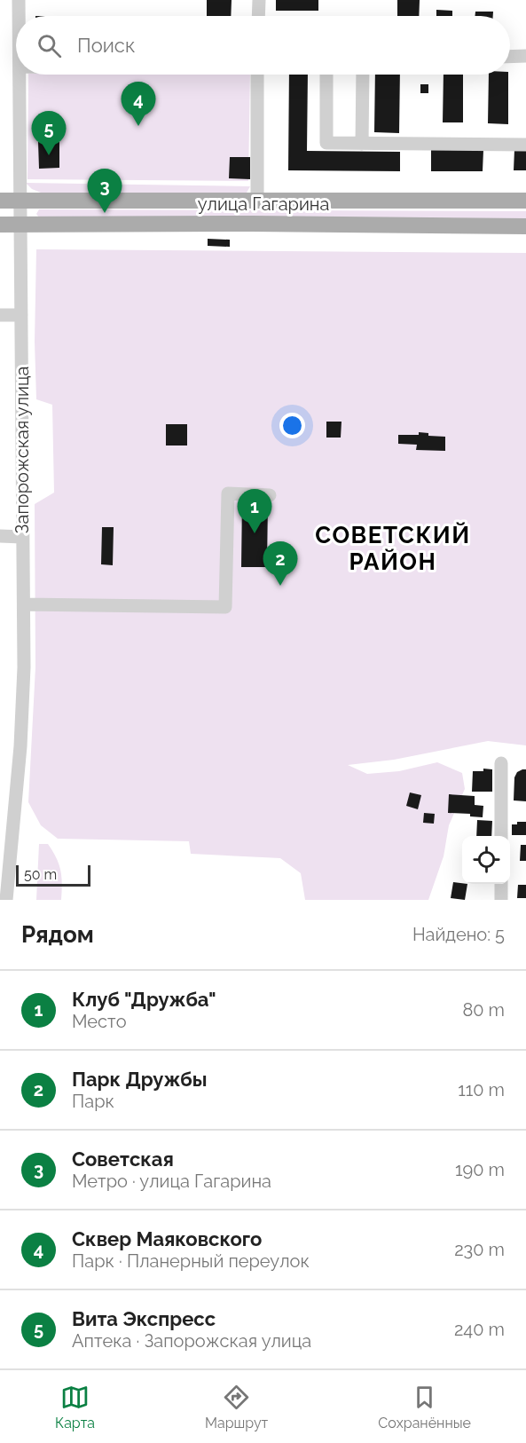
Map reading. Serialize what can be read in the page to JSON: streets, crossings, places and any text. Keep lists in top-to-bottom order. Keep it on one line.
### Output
{"streets":{"main road":["улица Гагарина"],"street":["Запорожская улица"]},"crossings":[["улица Гагарина","Запорожская улица"]],"districts":["СОВЕТСКИЙ РАЙОН"],"scale_bar":"50 m","page":{"search":"Поиск","pins":["4","5","3","1","2"],"scale":"50 m","heading":["Рядом","Найдено: 5"],"list":[{"mark":"1","name":"Клуб \"Дружба\"","note":"Место","value":"80 m"},{"mark":"2","name":"Парк Дружбы","note":"Парк","value":"110 m"},{"mark":"3","name":"Советская","note":"Метро · улица Гагарина","value":"190 m"},{"mark":"4","name":"Сквер Маяковского","note":"Парк · Планерный переулок","value":"230 m"},{"mark":"5","name":"Вита Экспресс","note":"Аптека · Запорожская улица","value":"240 m"}],"nav":["Карта","Маршрут","Сохранённые"]}}
